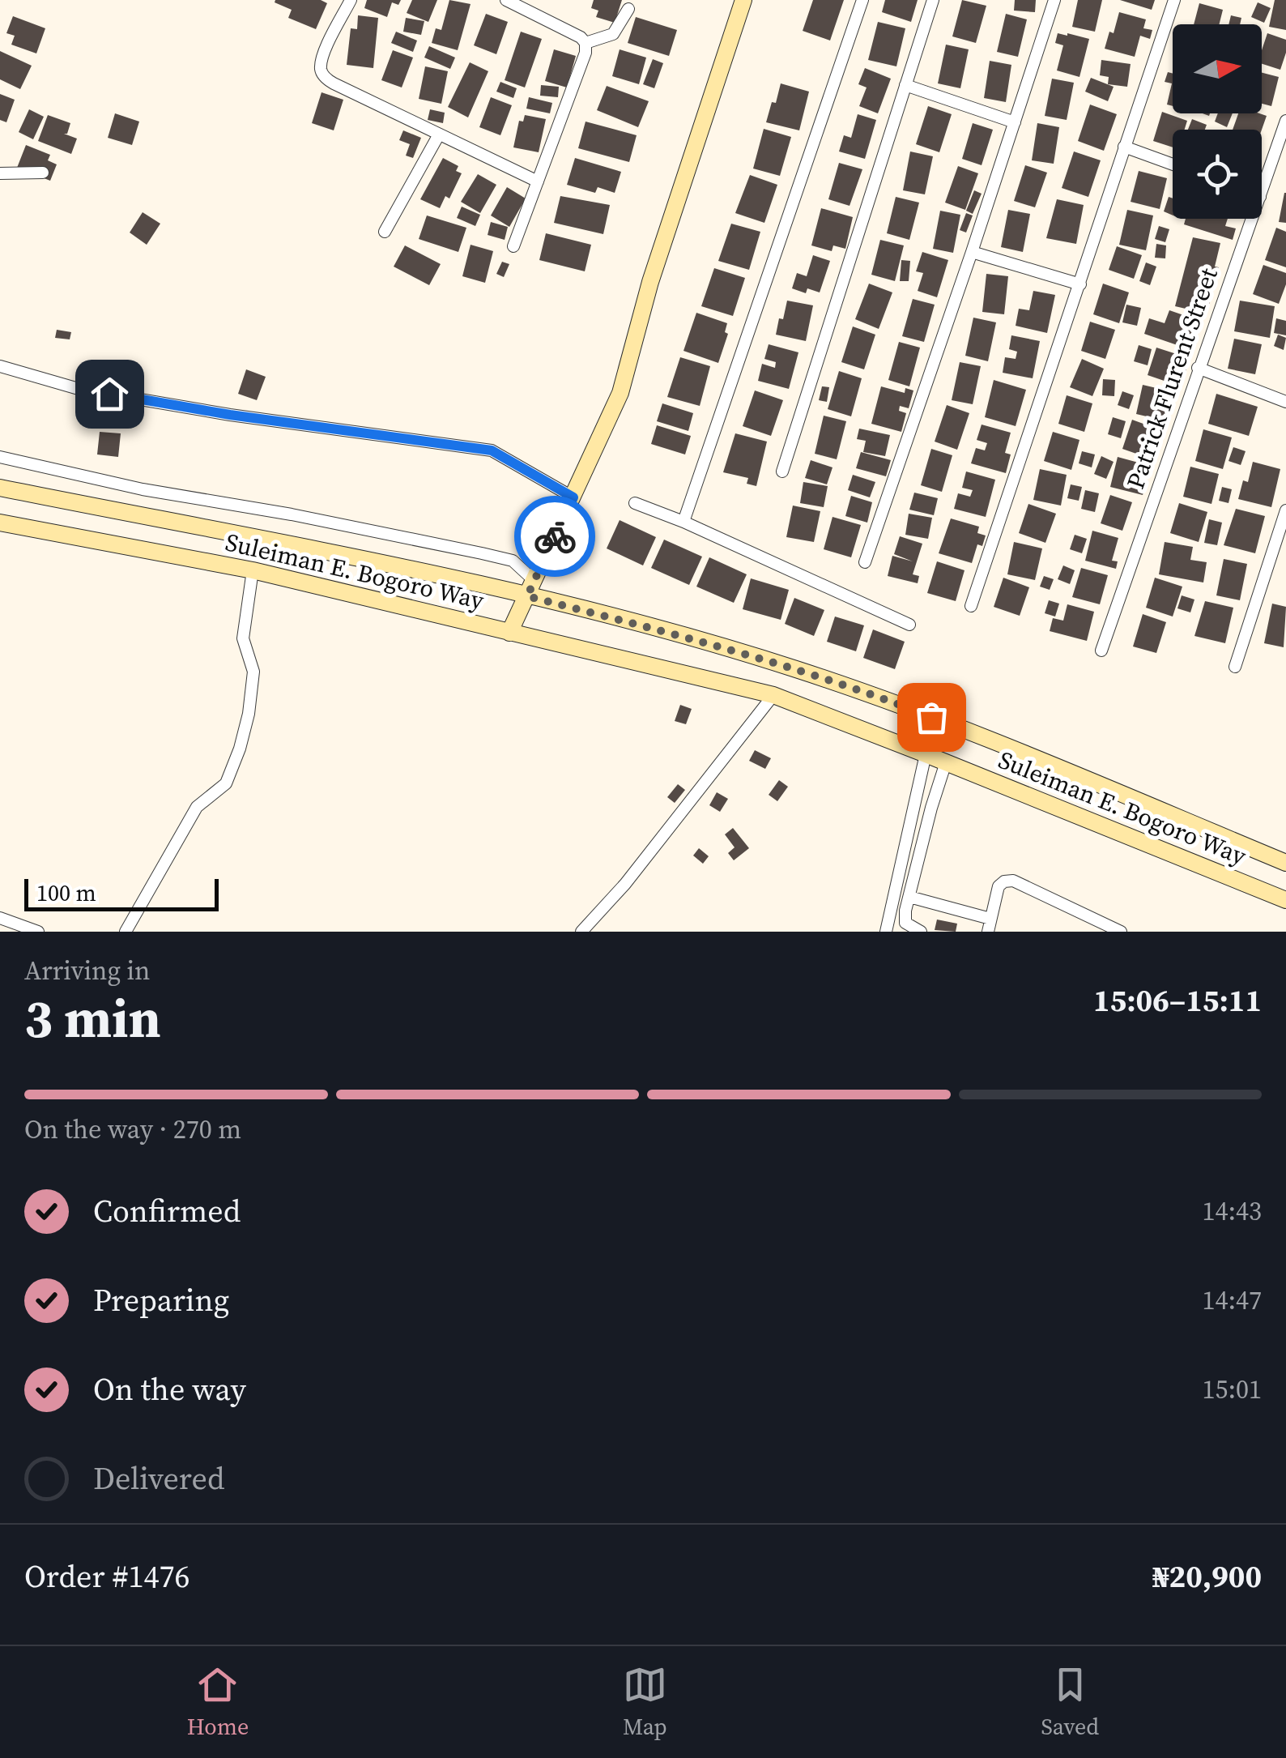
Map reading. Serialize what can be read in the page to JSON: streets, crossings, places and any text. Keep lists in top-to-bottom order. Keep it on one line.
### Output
{"streets":{"street":["Patrick Flurent Street","Suleiman E. Bogoro Way"]},"scale_bar":"100 m","north":"right","page":{"scale":"100 m","heading":["3 min","Arriving in","15:06–15:11"],"panel":["Order #1476","₦20,900"],"bar":"On the way · 270 m","list":[["Confirmed","14:43"],["Preparing","14:47"],["On the way","15:01"],"Delivered"],"tabs":["Home","Map","Saved"]}}
